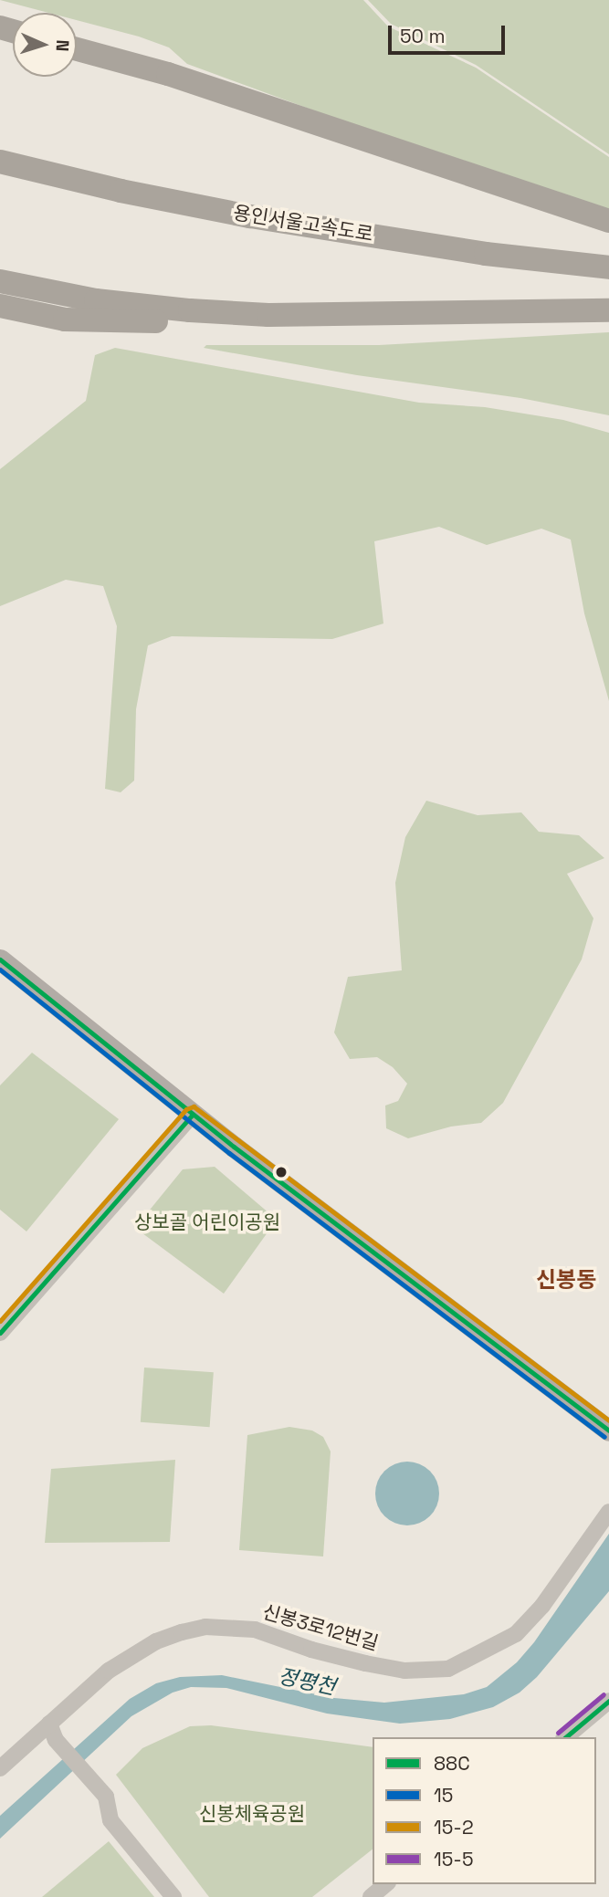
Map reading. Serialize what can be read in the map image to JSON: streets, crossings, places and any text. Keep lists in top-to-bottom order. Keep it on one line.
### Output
{"streets":{"highway":["용인서울고속도로"],"street":["신봉3로12번길"]},"districts":["신봉동"],"water":["정평천"],"parks":["상보골 어린이공원","신봉체육공원"],"lines":["transit line 88C","transit line 15","transit line 15-2","transit line 15-5"],"legend":["88C","15","15-2","15-5"],"scale_bar":"50 m","north":"right"}
